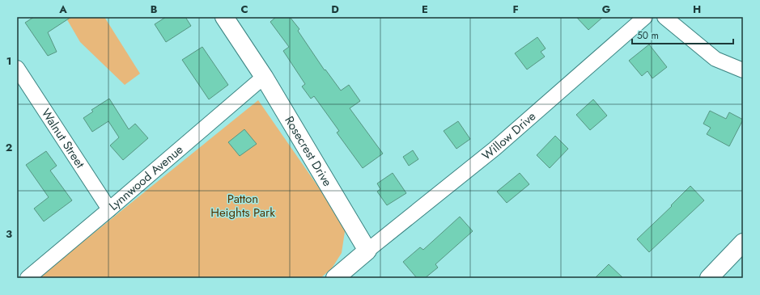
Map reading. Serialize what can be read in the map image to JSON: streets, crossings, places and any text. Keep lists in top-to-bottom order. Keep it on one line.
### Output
{"streets":{"street":["Willow Drive","Walnut Street","Rosecrest Drive","Lynnwood Avenue"]},"crossings":[["Willow Drive","Rosecrest Drive"],["Walnut Street","Lynnwood Avenue"],["Rosecrest Drive","Lynnwood Avenue"]],"parks":["Patton Heights Park"],"scale_bar":"50 m","grid":{"columns":["A","B","C","D","E","F","G","H"],"rows":["1","2","3"]}}
